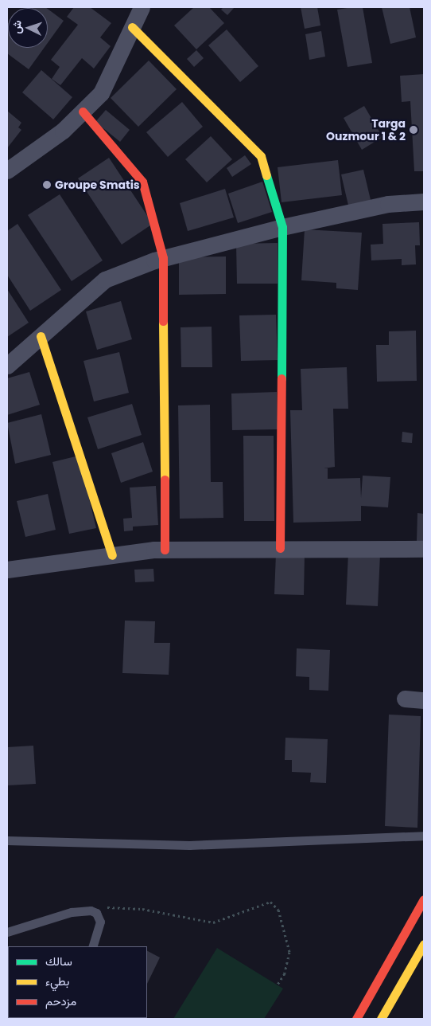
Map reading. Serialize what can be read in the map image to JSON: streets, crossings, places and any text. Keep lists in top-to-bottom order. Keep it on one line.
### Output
{"places":["Targa Ouzmour 1 & 2","Groupe Smatis"],"legend":["سالك","بطيء","مزدحم"],"north":"left"}
